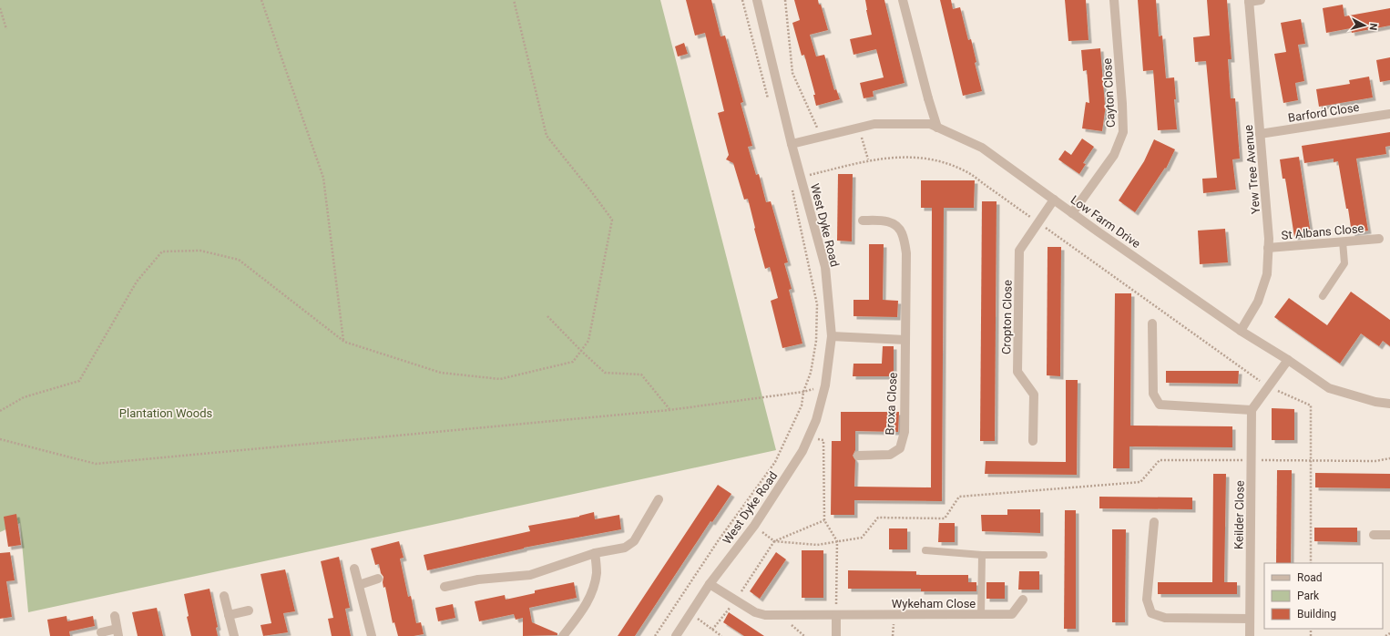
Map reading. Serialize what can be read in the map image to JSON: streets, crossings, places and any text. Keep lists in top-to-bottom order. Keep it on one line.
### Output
{"streets":{"street":["Cayton Close","Barford Close","Yew Tree Avenue","Low Farm Drive","West Dyke Road","St Albans Close","Cropton Close","Broxa Close","Keilder Close","Wykeham Close"]},"crossings":[["Cayton Close","Low Farm Drive"],["Barford Close","Yew Tree Avenue"],["Yew Tree Avenue","Low Farm Drive"],["Yew Tree Avenue","St Albans Close"],["Low Farm Drive","West Dyke Road"],["Low Farm Drive","Cropton Close"],["West Dyke Road","Wykeham Close"]],"parks":["Plantation Woods"],"legend":["Road","Park","Building"],"north":"right"}
